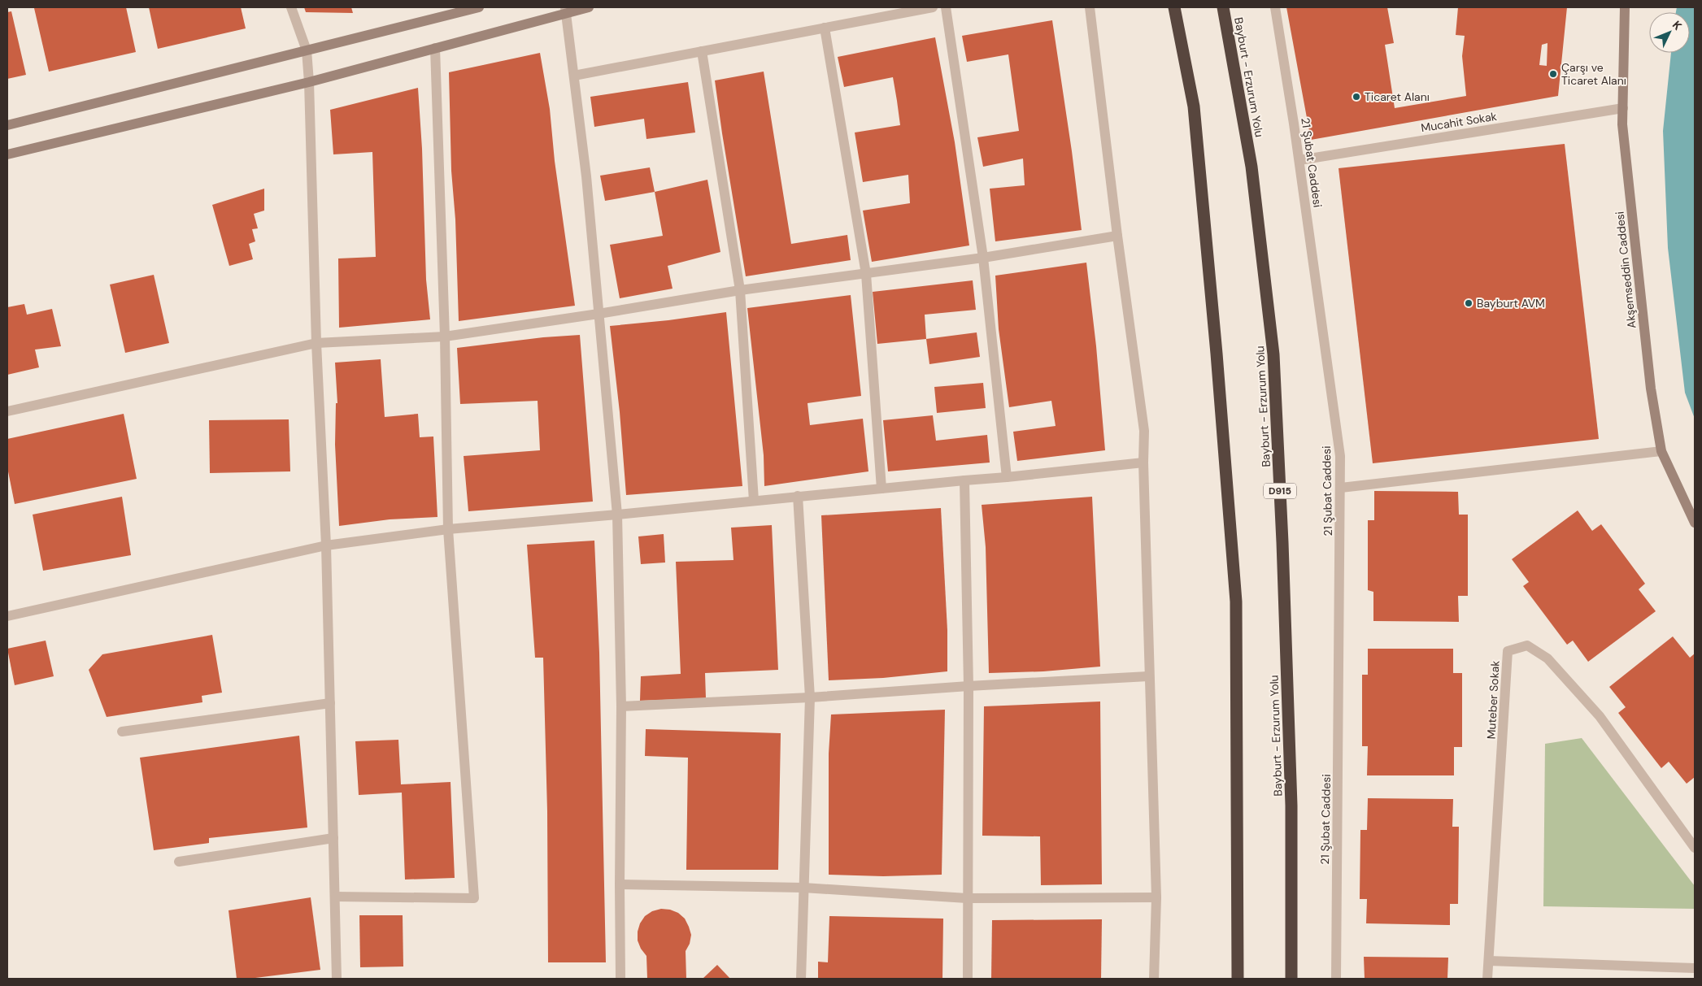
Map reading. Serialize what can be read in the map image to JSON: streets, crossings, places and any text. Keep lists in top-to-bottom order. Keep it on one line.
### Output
{"streets":{"highway":["Bayburt - Erzurum Yolu","D915"],"street":["Mucahit Sokak","21 Şubat Caddesi","Akşemseddin Caddesi","Muteber Sokak"]},"crossings":[["Mucahit Sokak","21 Şubat Caddesi"],["Mucahit Sokak","Akşemseddin Caddesi"]],"places":["Çarşı ve Ticaret Alanı","Ticaret Alanı","Bayburt AVM"],"north":"top right"}
